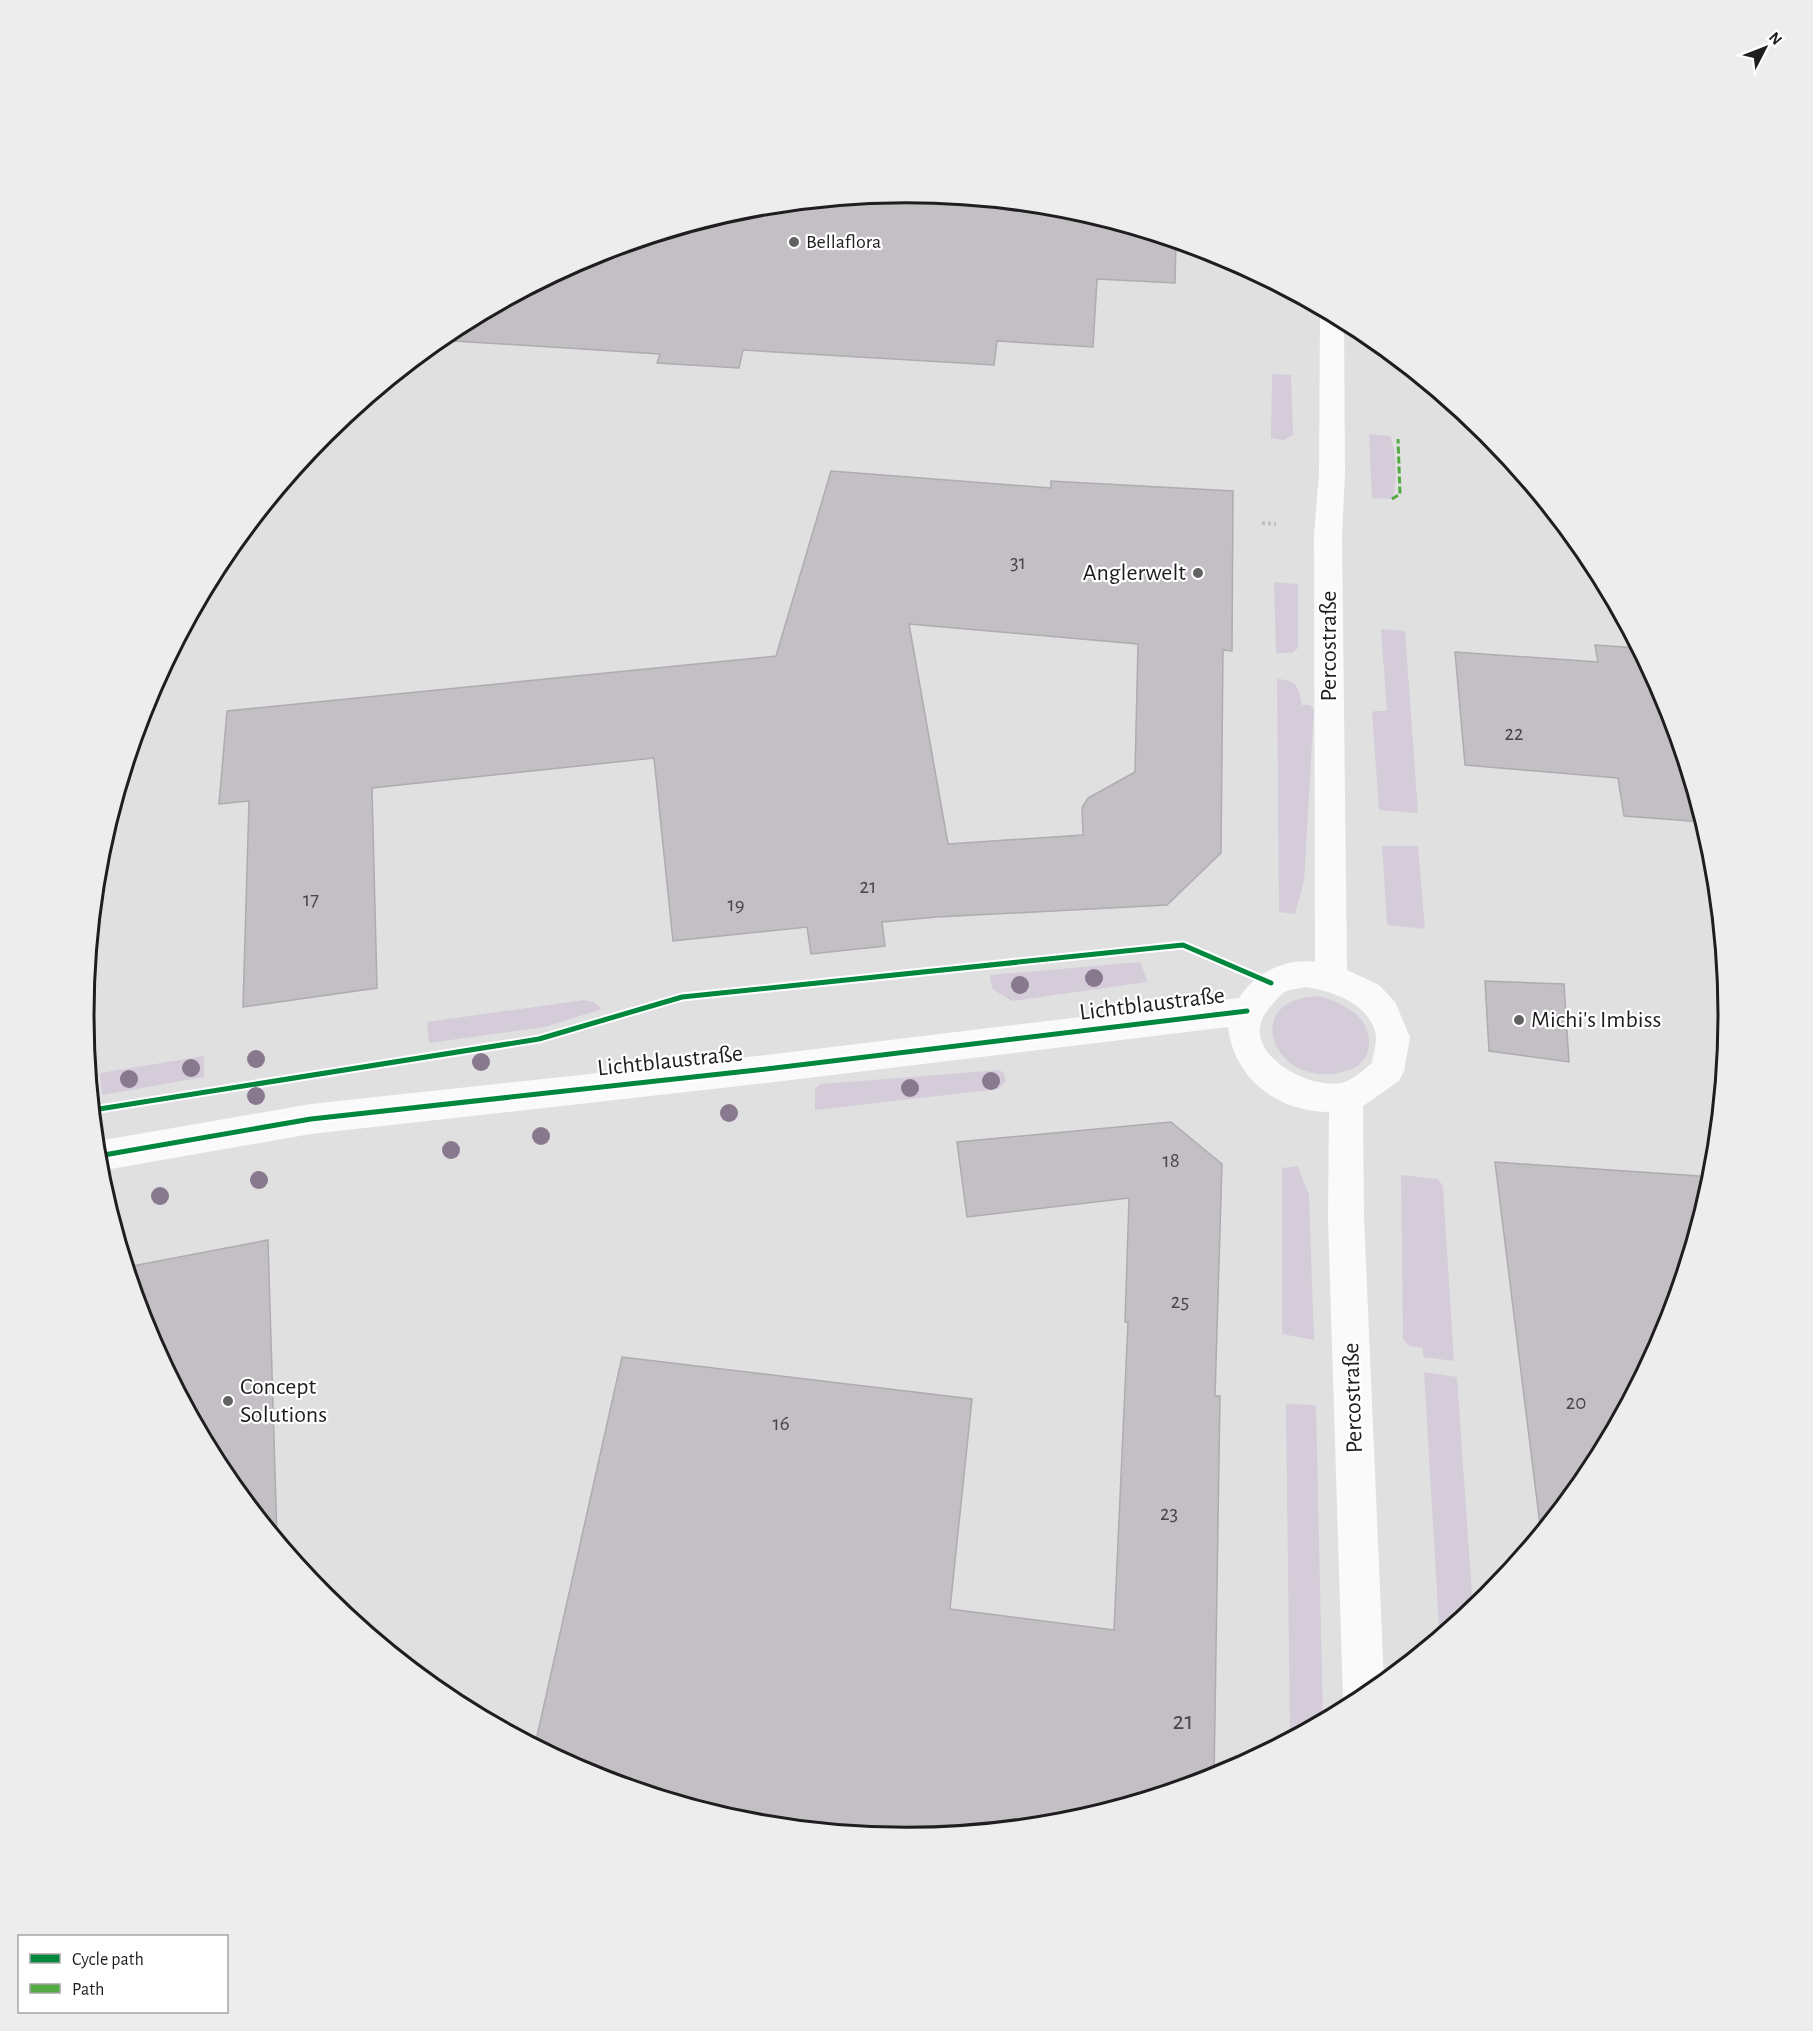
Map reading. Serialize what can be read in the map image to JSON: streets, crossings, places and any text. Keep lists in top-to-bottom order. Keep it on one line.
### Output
{"streets":{"street":["Percostraße","Lichtblaustraße"]},"crossings":[["Percostraße","Lichtblaustraße"]],"places":["Bellaflora","Anglerwelt","Michi's Imbiss","Concept Solutions"],"house_numbers":["31","22","21","17","19","18","25","20","16","23","21"],"legend":["Cycle path","Path"],"north":"top right"}
